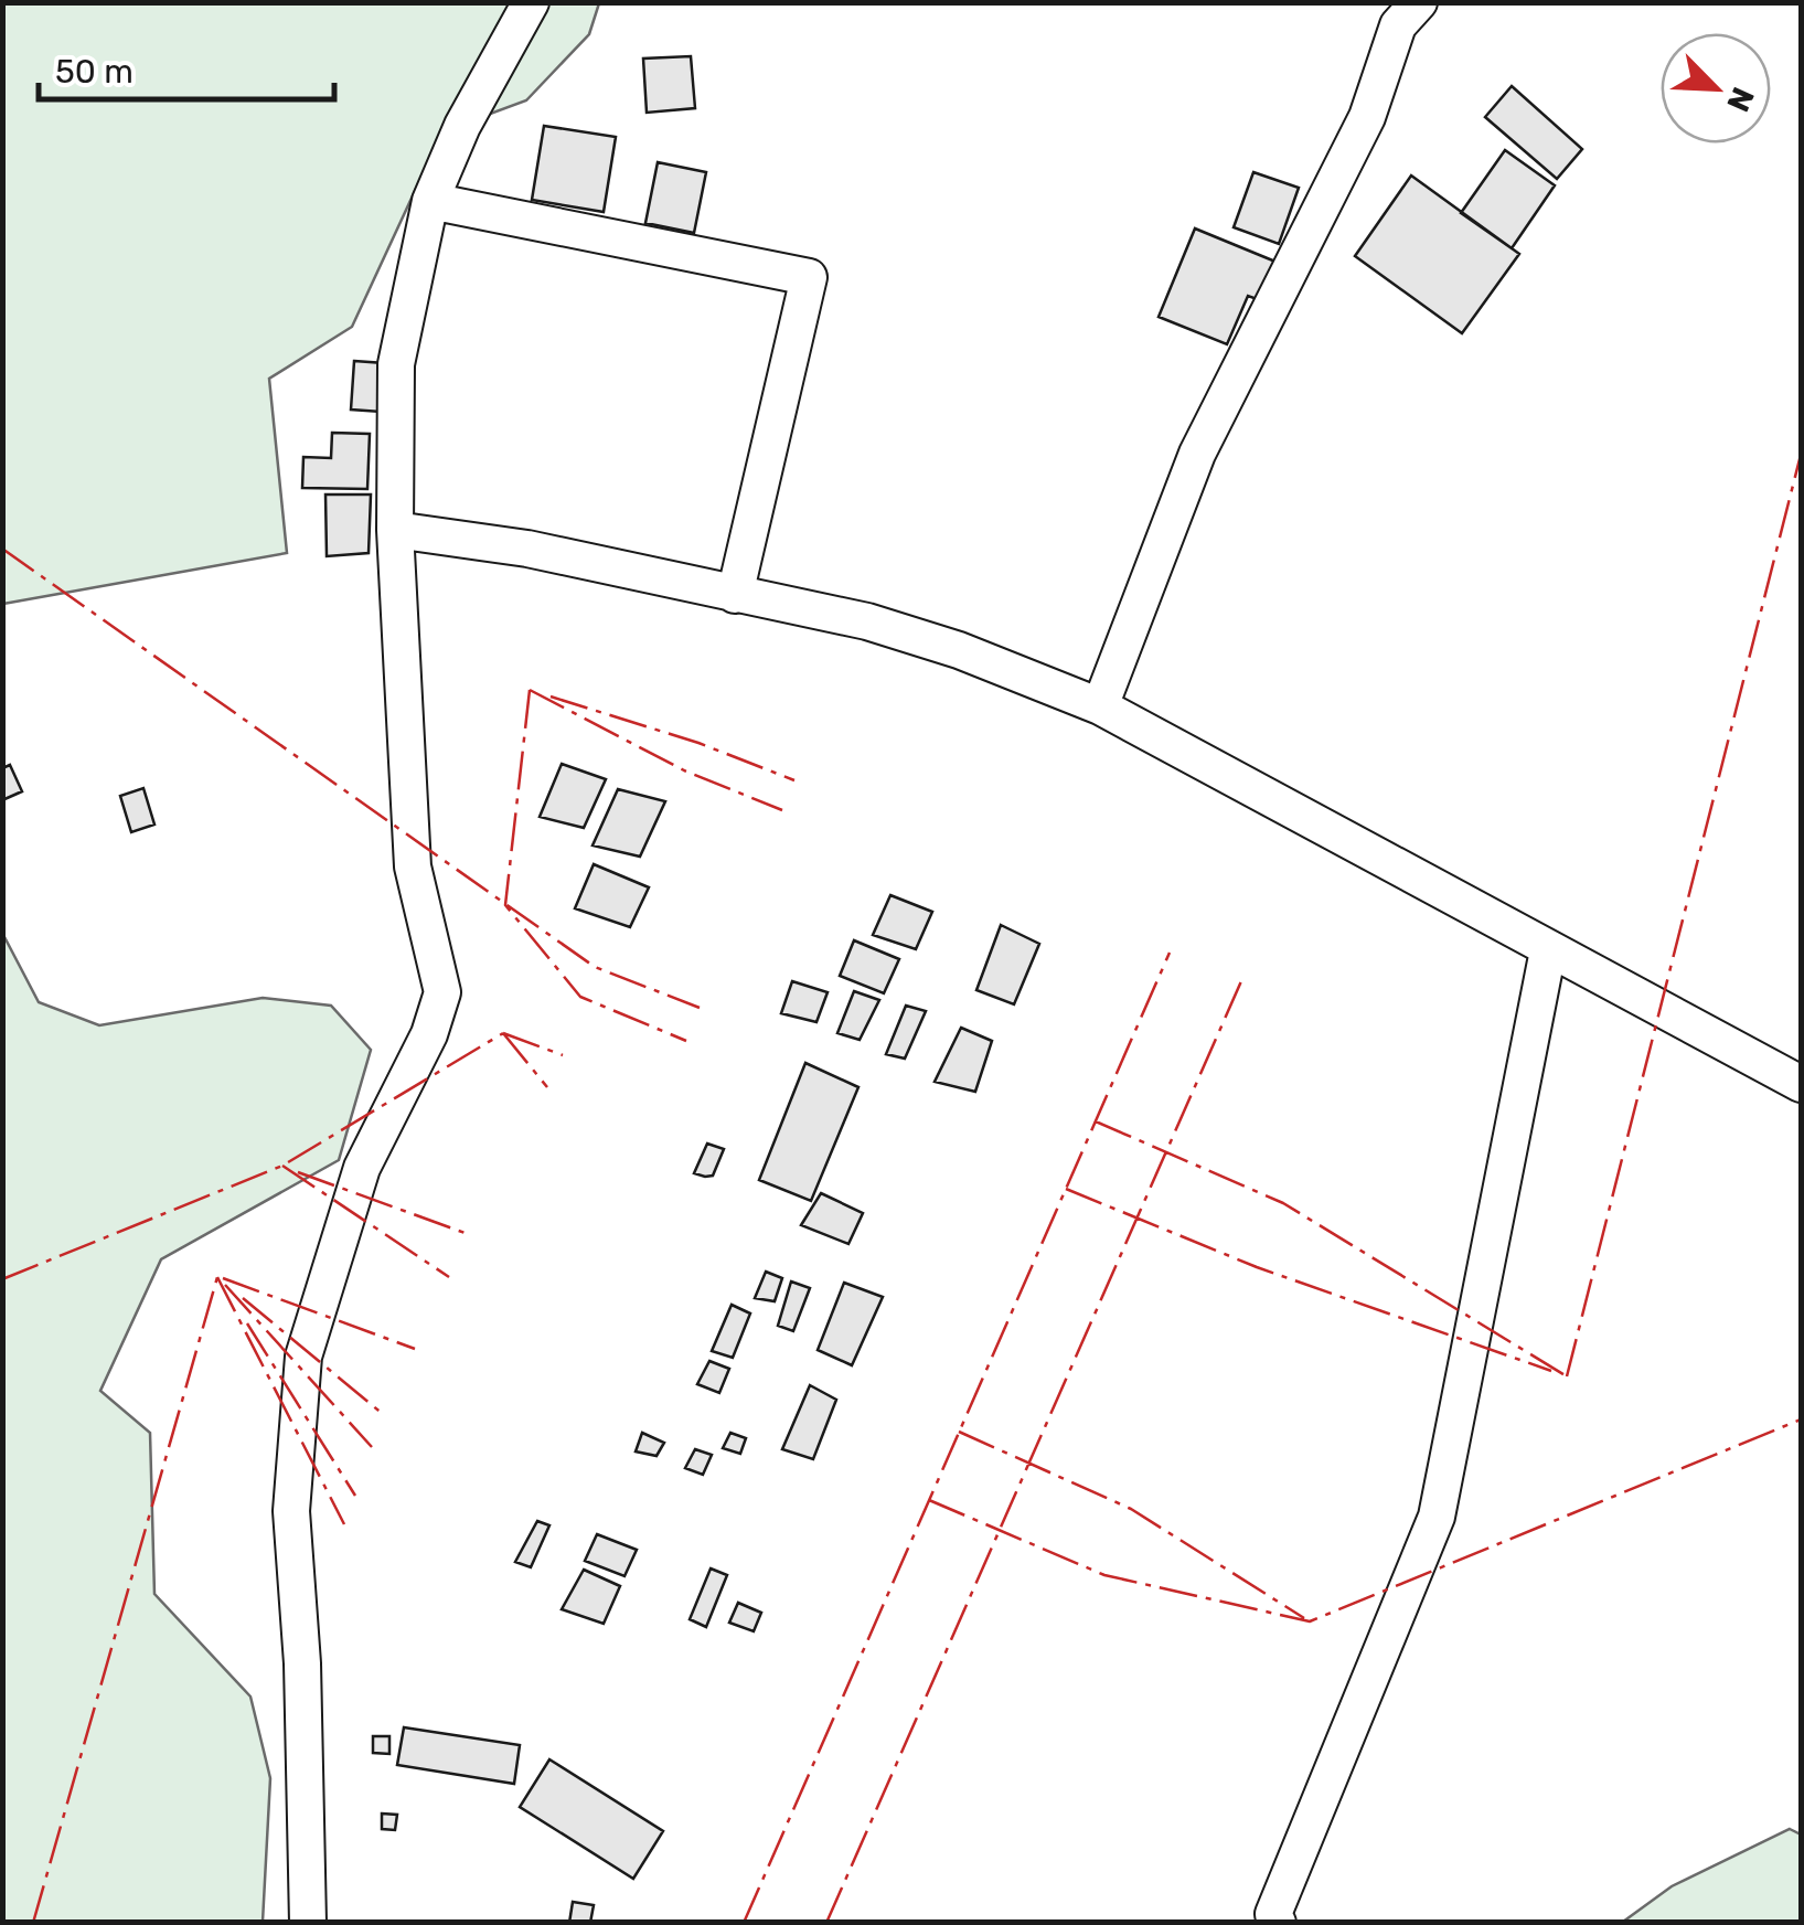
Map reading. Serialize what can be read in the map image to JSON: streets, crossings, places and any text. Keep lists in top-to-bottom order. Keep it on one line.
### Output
{"scale_bar":"50 m","north":"bottom right"}
